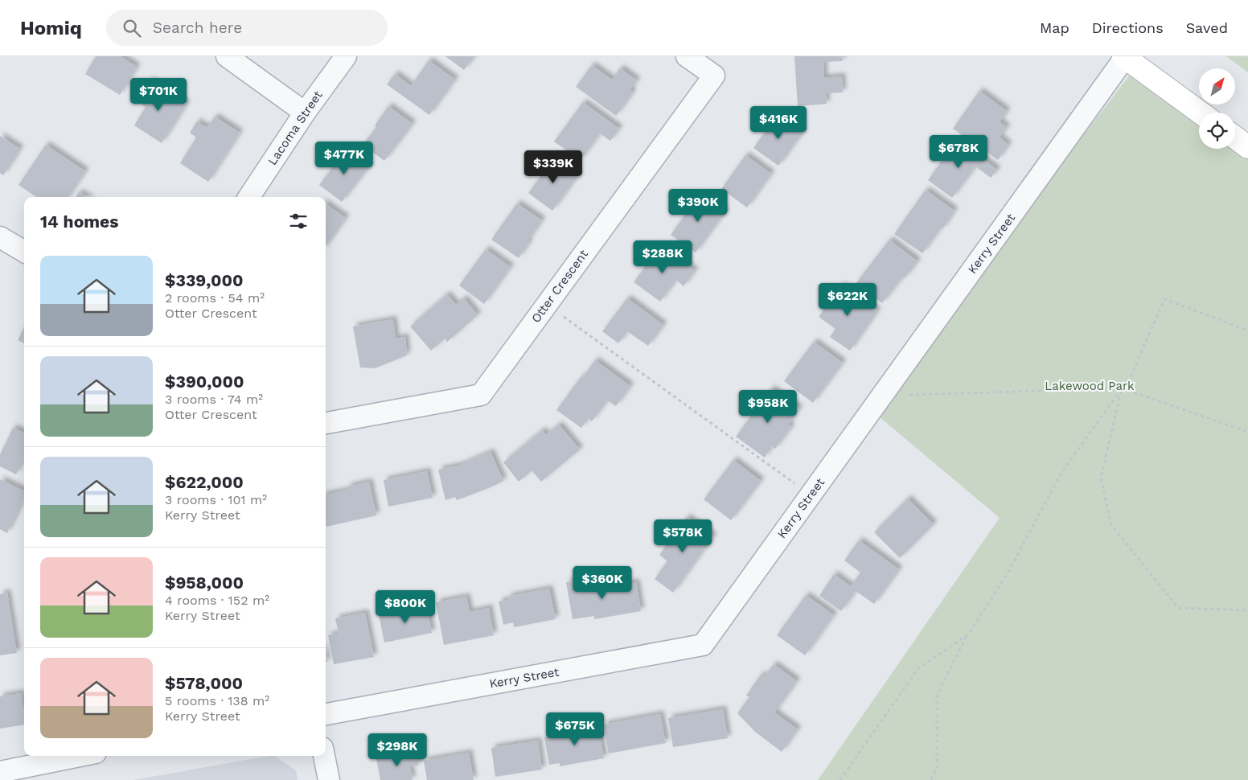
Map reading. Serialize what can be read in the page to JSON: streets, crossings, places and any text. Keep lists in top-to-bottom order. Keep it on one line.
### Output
{"streets":{"street":["Lacoma Street","Kerry Street","Otter Crescent"]},"parks":["Lakewood Park"],"north":"top right","page":{"header":"Homiq","search":"Search here","nav":["Map","Directions","Saved"],"price":["$701K","$416K","$678K","$477K","$339K","$390K","$288K","$622K","$958K","$578K","$360K","$800K","$675K","$298K"],"heading":"14 homes","list":[{"name":"$339,000","note":"2 rooms · 54 m² · Otter Crescent"},{"name":"$390,000","note":"3 rooms · 74 m² · Otter Crescent"},{"name":"$622,000","note":"3 rooms · 101 m² · Kerry Street"},{"name":"$958,000","note":"4 rooms · 152 m² · Kerry Street"},{"name":"$578,000","note":"5 rooms · 138 m² · Kerry Street"}]}}
